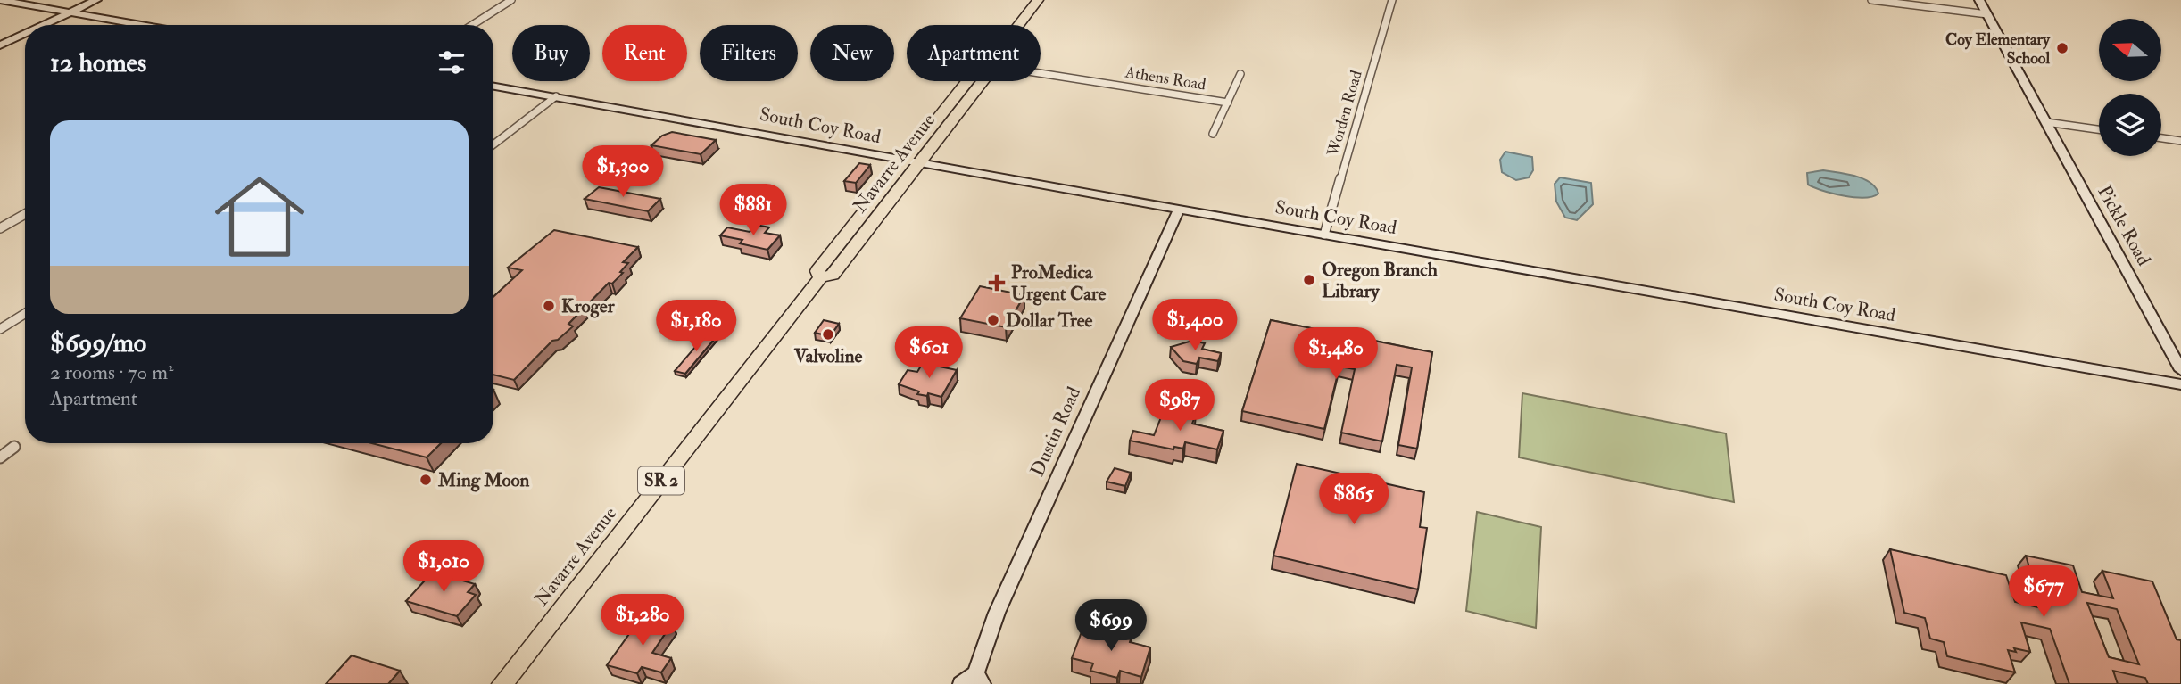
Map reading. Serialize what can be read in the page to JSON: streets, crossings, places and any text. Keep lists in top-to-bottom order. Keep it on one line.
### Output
{"streets":{"highway":["Navarre Avenue","SR 2"],"street":["Athens Road","Worden Road","South Coy Road","Pickle Road","Dustin Road"]},"crossings":[["Worden Road","South Coy Road"],["South Coy Road","Navarre Avenue"],["South Coy Road","Dustin Road"]],"places":{"other":["Coy Elementary School","Oregon Branch Library","Kroger","Dollar Tree","Valvoline","Ming Moon"],"health":["ProMedica Urgent Care"]},"north":"left","page":{"chip":["Buy","Rent","Filters","New","Apartment"],"heading":"12 homes","list":[{"name":"$699/mo","note":"2 rooms · 70 m² · Apartment"}],"price":["$1,300","$881","$1,400","$1,180","$601","$1,480","$987","$865","$1,010","$677","$1,280","$699"]}}
